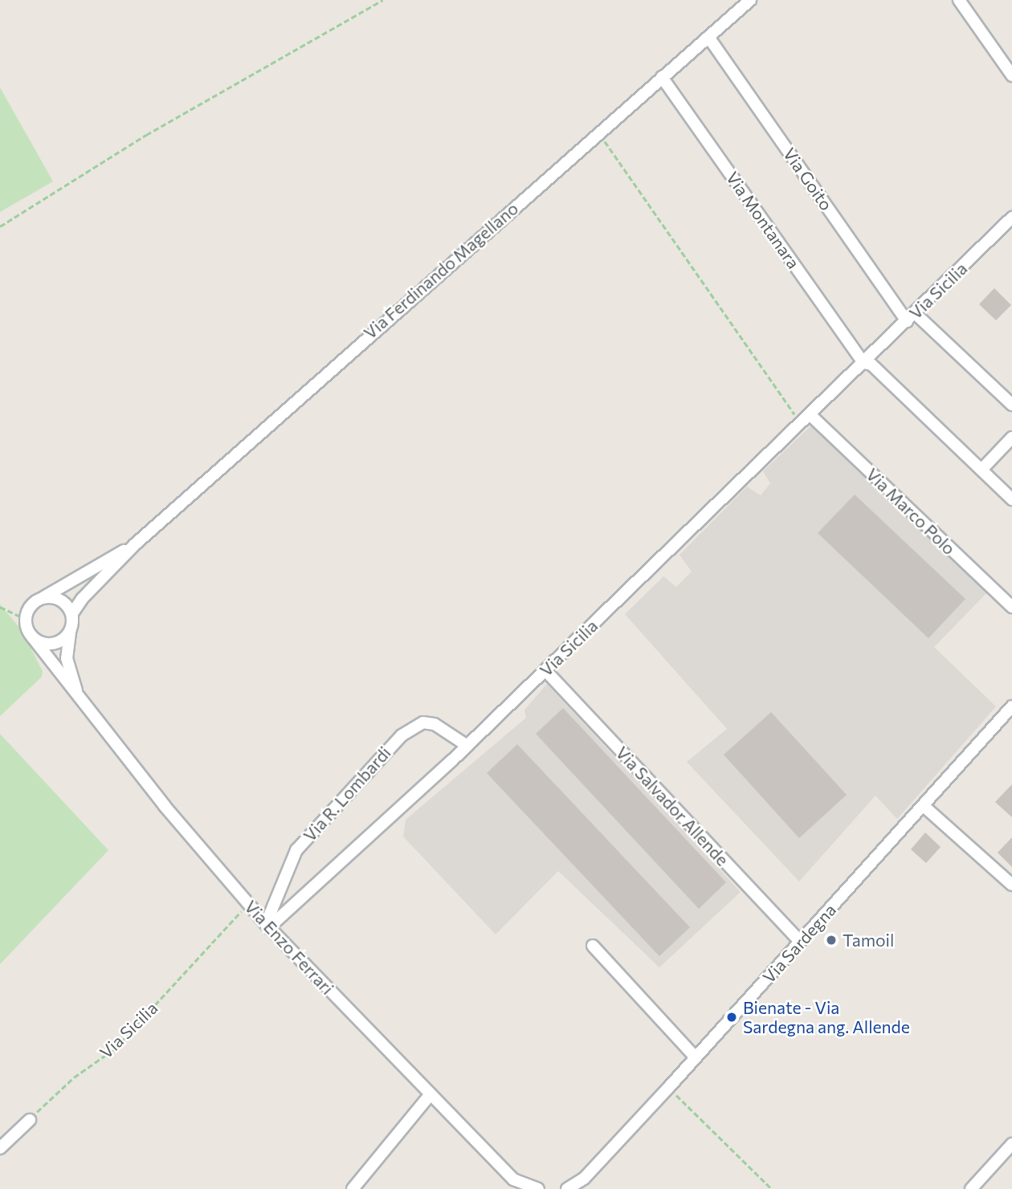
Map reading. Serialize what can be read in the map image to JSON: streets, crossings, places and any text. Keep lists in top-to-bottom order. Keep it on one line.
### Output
{"streets":{"street":["Via Goito","Via Montanara","Via Ferdinando Magellano","Via Sicilia","Via Marco Polo","Via R. Lombardi","Via Salvador Allende","Via Sardegna","Via Enzo Ferrari"]},"crossings":[["Via Goito","Via Ferdinando Magellano"],["Via Goito","Via Sicilia"],["Via Montanara","Via Ferdinando Magellano"],["Via Montanara","Via Sicilia"],["Via Ferdinando Magellano","Via Enzo Ferrari"],["Via Sicilia","Via Marco Polo"],["Via Sicilia","Via R. Lombardi"],["Via Sicilia","Via Salvador Allende"],["Via Sicilia","Via Enzo Ferrari"],["Via R. Lombardi","Via Enzo Ferrari"],["Via Salvador Allende","Via Sardegna"]],"places":["Tamoil","Bienate - Via Sardegna ang. Allende"]}
